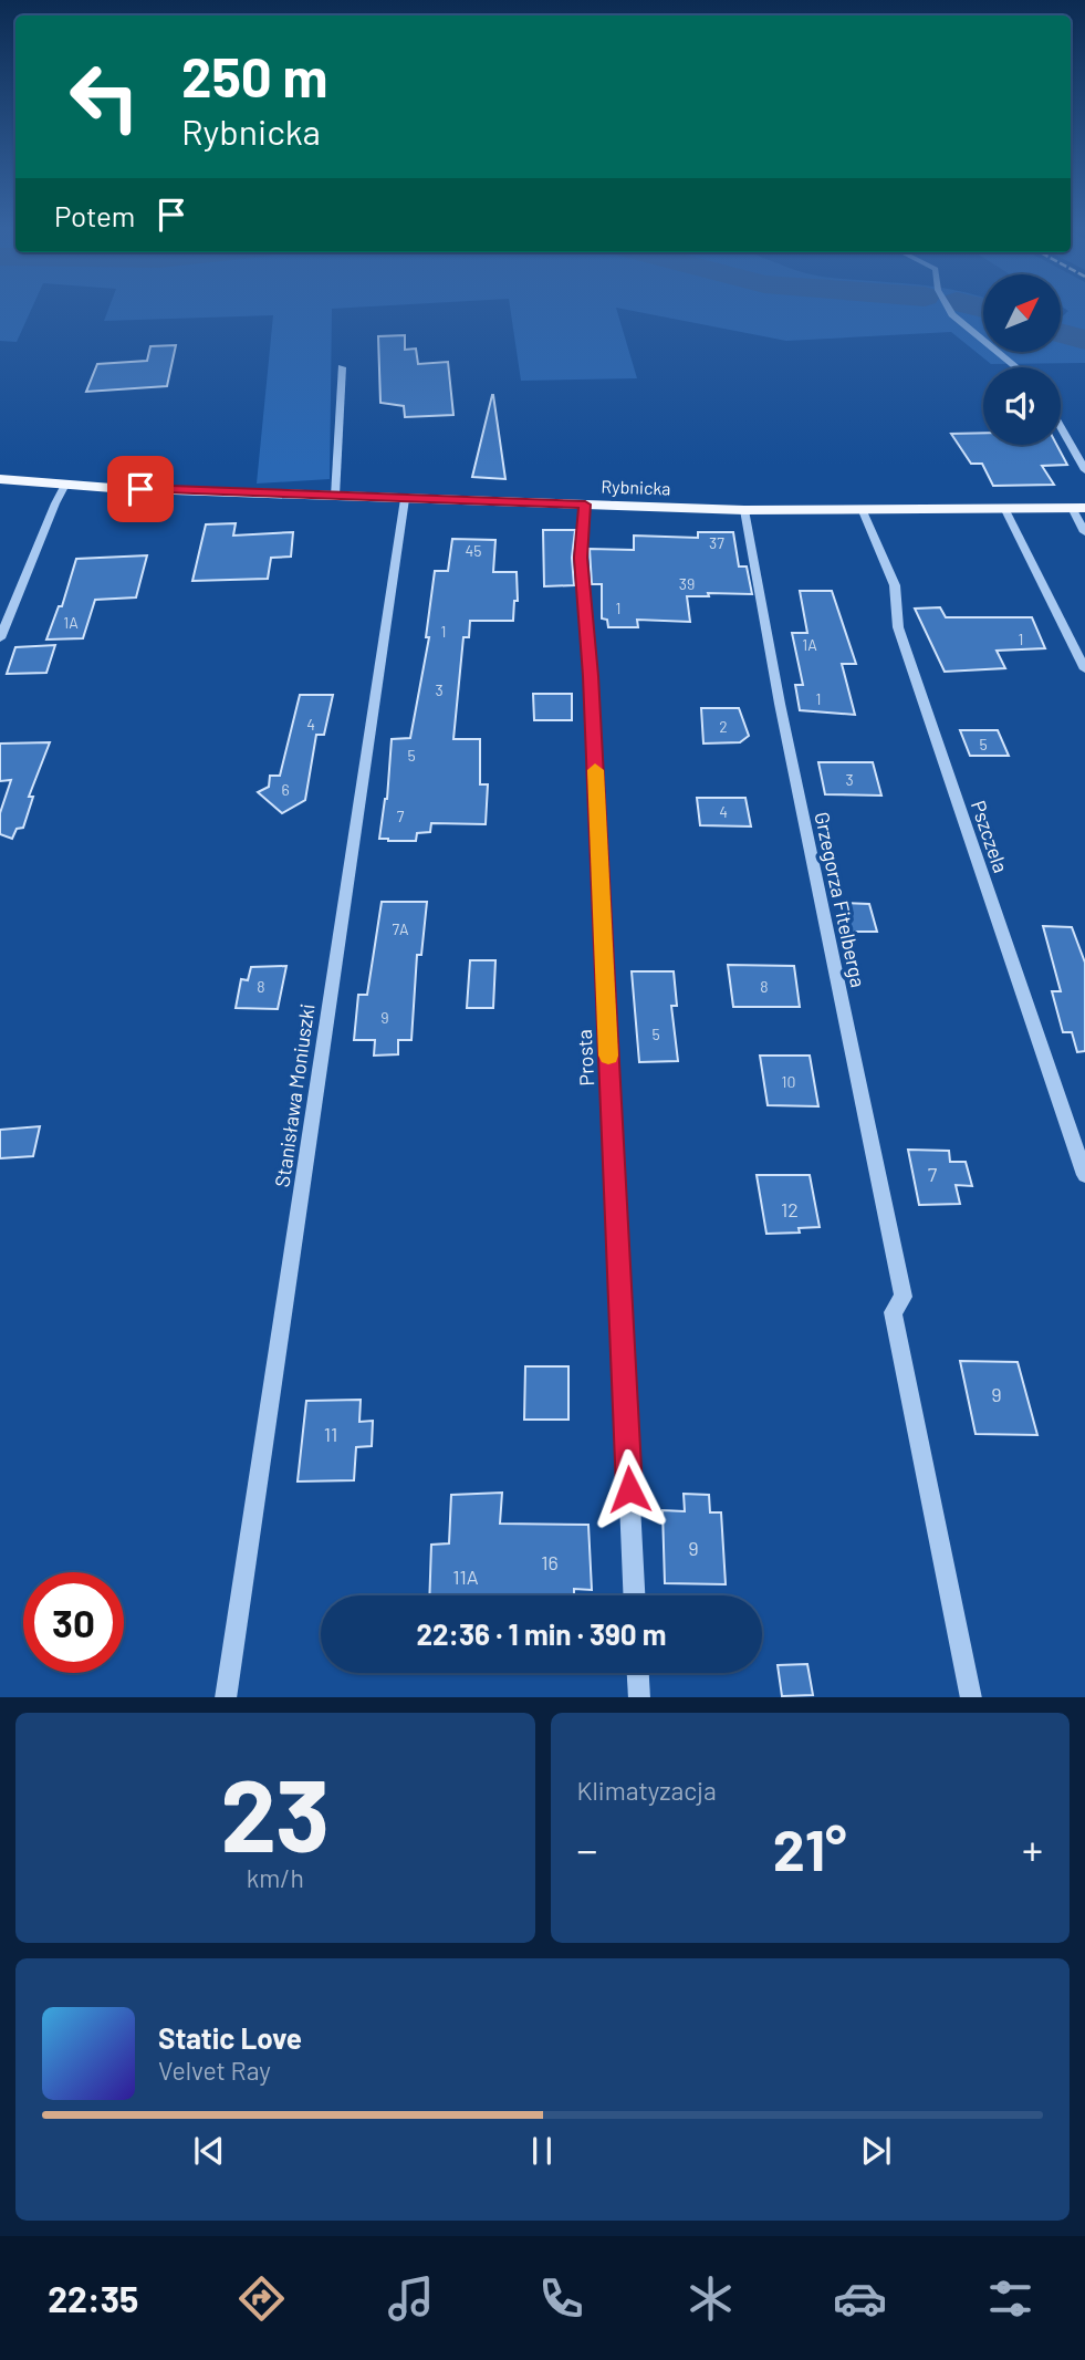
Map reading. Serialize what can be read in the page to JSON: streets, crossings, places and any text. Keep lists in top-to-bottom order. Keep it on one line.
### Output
{"streets":{"main road":["Rybnicka"],"street":["Pszczela","Grzegorza Fitelberga","Prosta","Stanisława Moniuszki"]},"crossings":[["Rybnicka","Pszczela"],["Rybnicka","Grzegorza Fitelberga"],["Rybnicka","Prosta"],["Rybnicka","Stanisława Moniuszki"]],"house_numbers":["37","45","39","1","1A","1","1","1A","3","1","4","2","5","5","3","6","4","7","7A","8","8","9","5","10","7","12","9","11","9","16","11A"],"north":"top right","page":{"turn":["250 m","Rybnicka"],"then":"Potem","limit":"30","trip":"22:36 · 1 min · 390 m","tile":[["23","km/h"],"Klimatyzacja"],"heat":["−","21°","+"],"song":["Static Love","Velvet Ray"],"tabs":"22:35"}}
